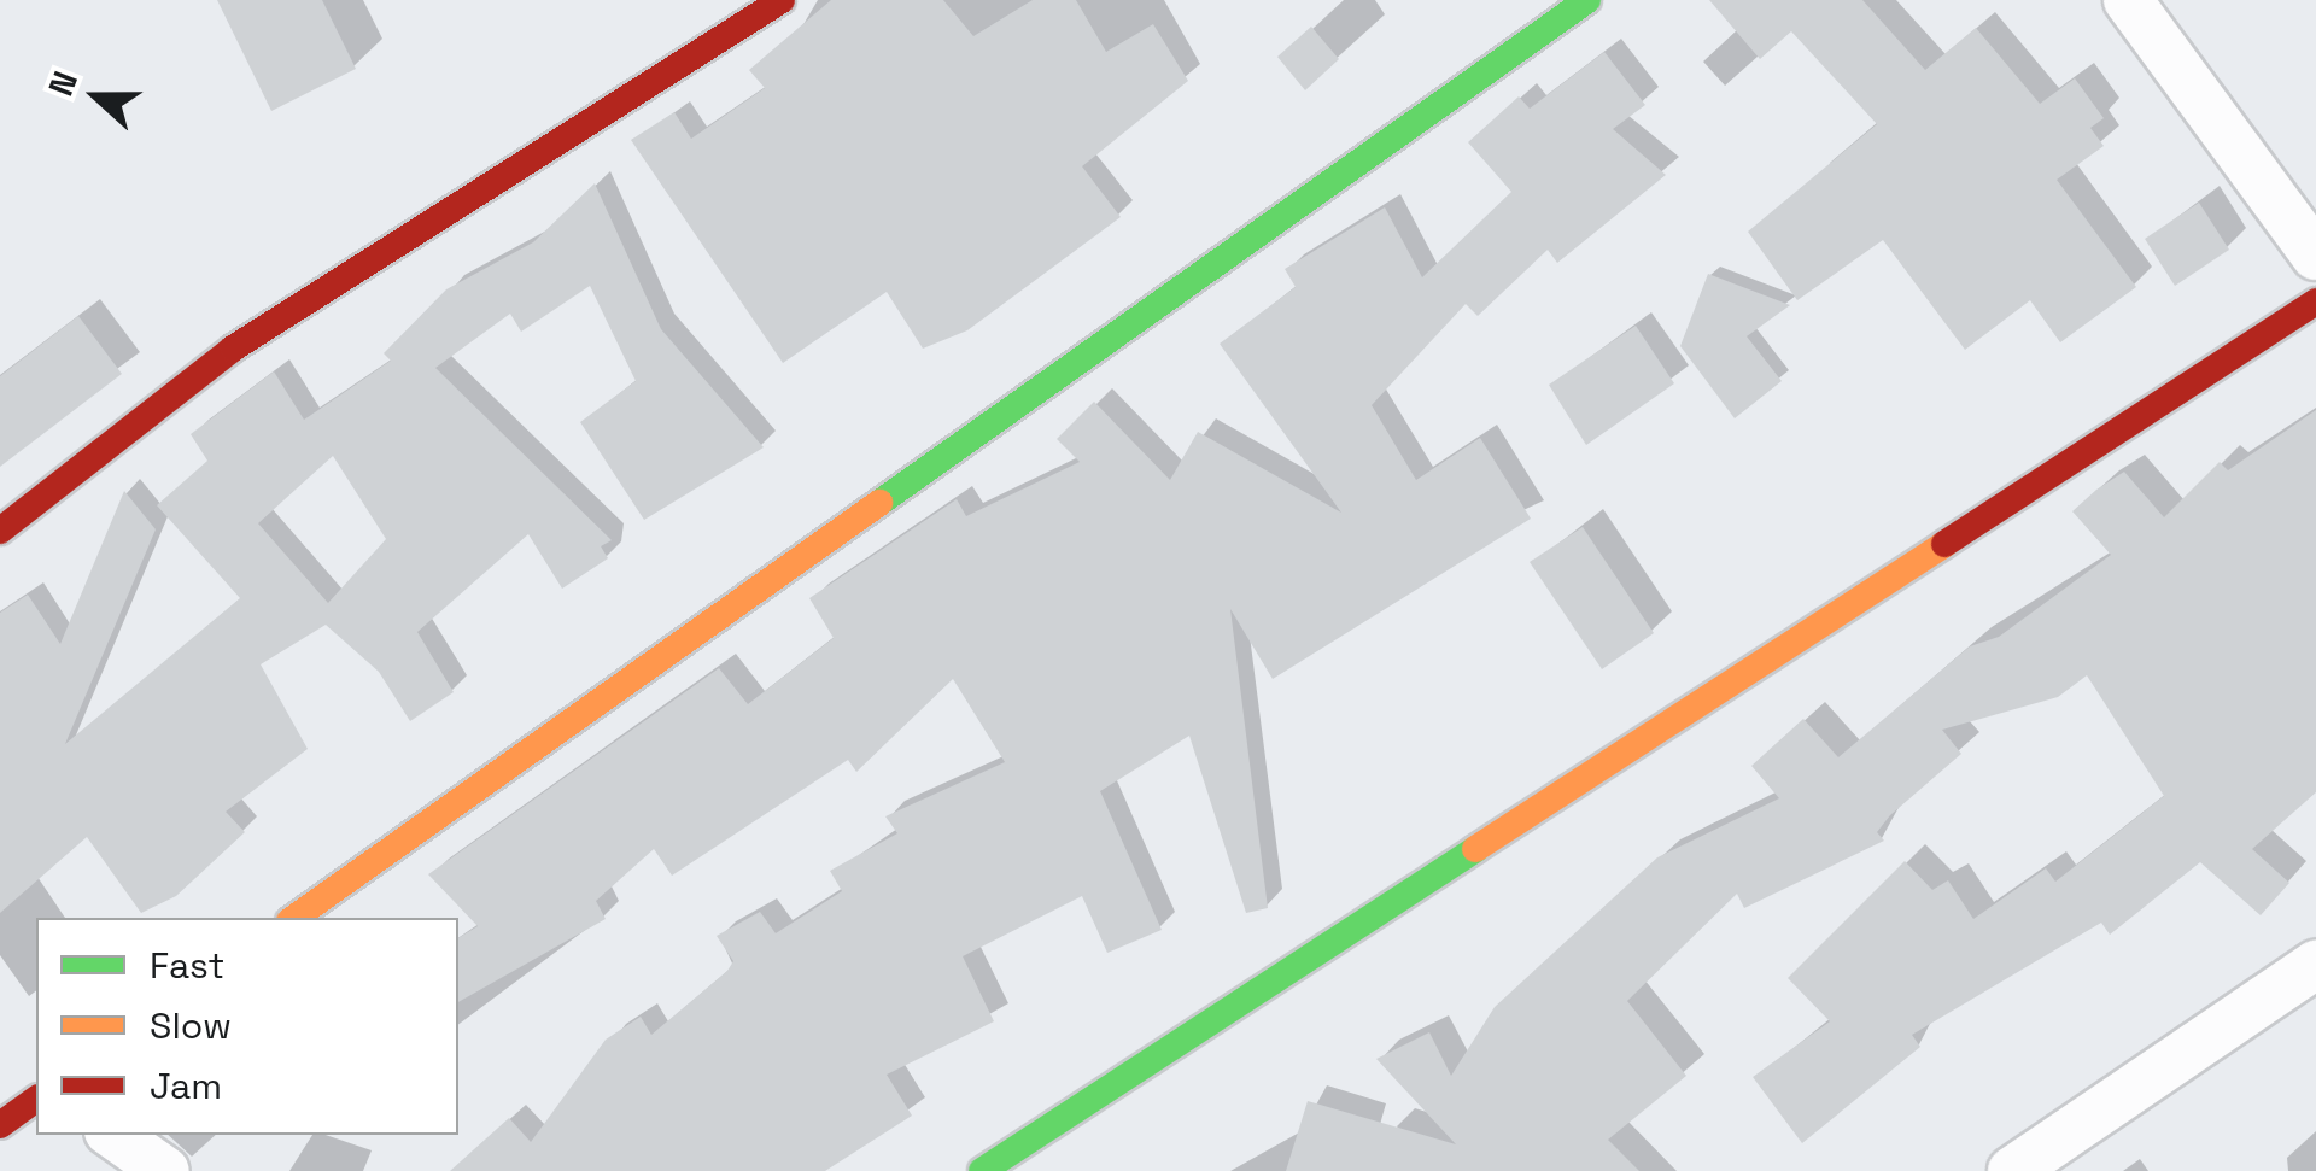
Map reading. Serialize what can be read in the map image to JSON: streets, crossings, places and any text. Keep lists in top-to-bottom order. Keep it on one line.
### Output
{"legend":["Fast","Slow","Jam"],"north":"left"}
